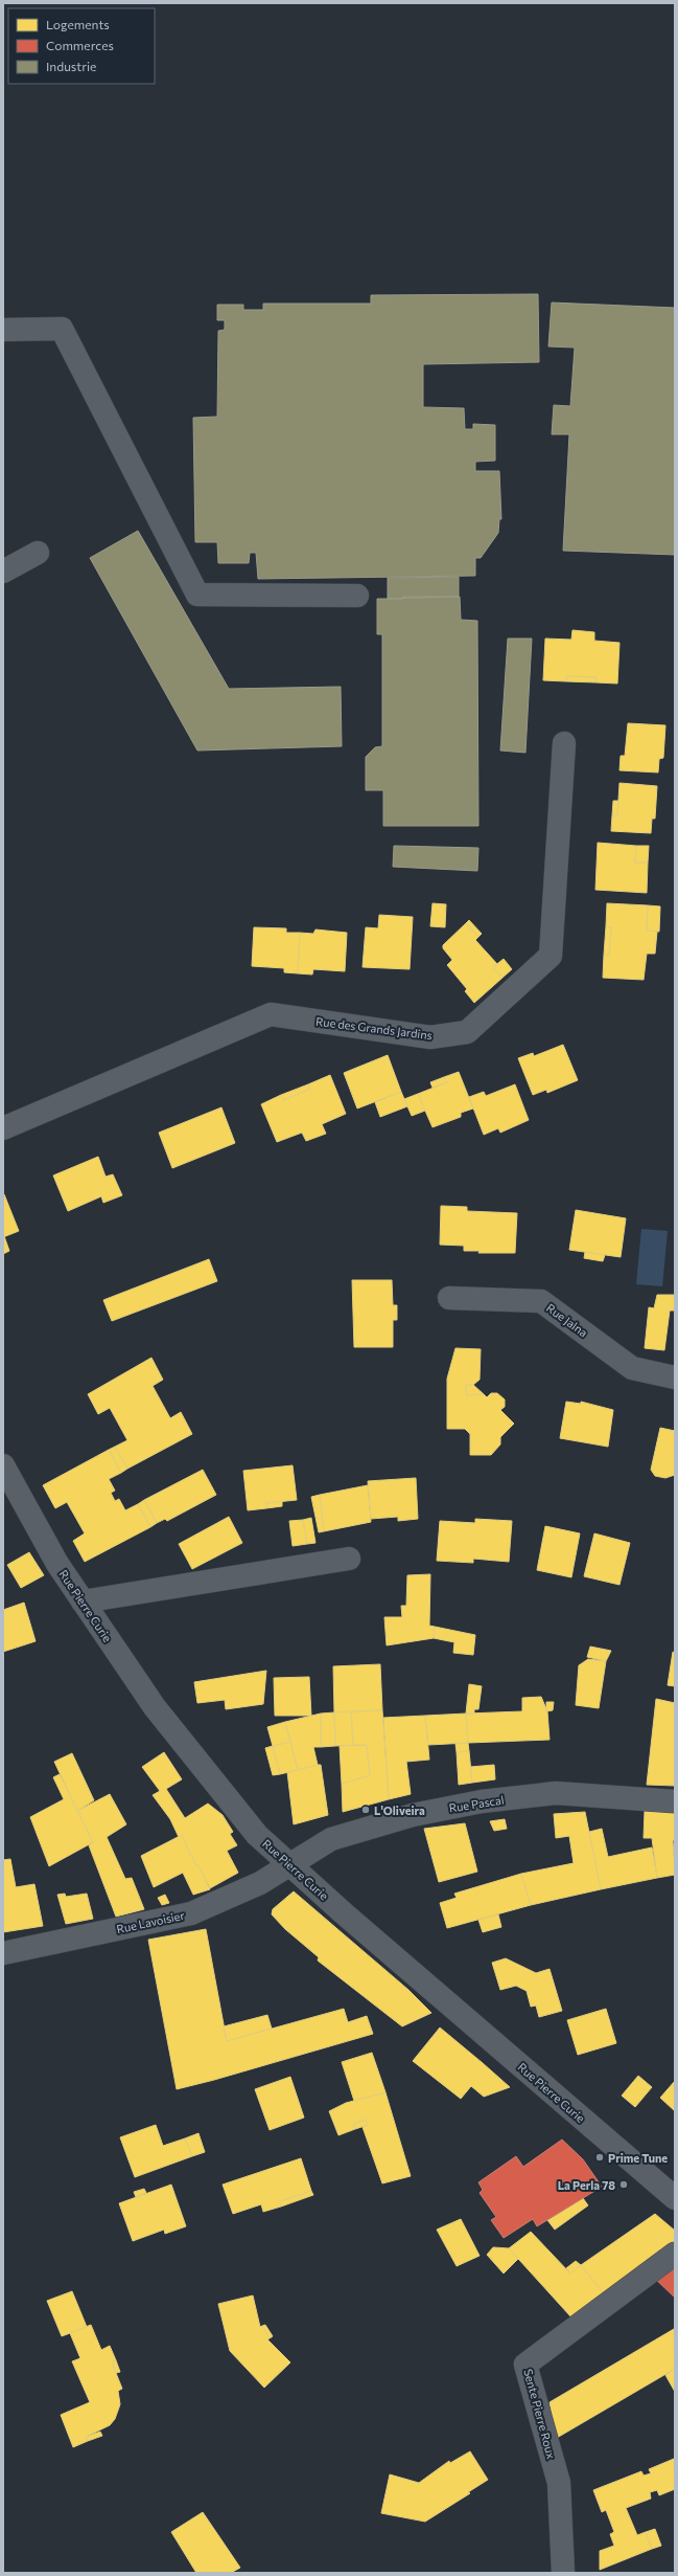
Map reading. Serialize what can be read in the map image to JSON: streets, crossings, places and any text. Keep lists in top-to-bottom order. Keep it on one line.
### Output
{"streets":{"street":["Rue des Grands Jardins","Rue Jalna","Rue Pierre Curie","Rue Pascal","Rue Lavoisier","Sente Pierre Roux"]},"crossings":[["Rue Pierre Curie","Rue Pascal"],["Rue Pierre Curie","Rue Lavoisier"],["Rue Pascal","Rue Lavoisier"]],"places":["L'Oliveira","Prime Tune","La Perla 78"],"legend":["Logements","Commerces","Industrie"]}
